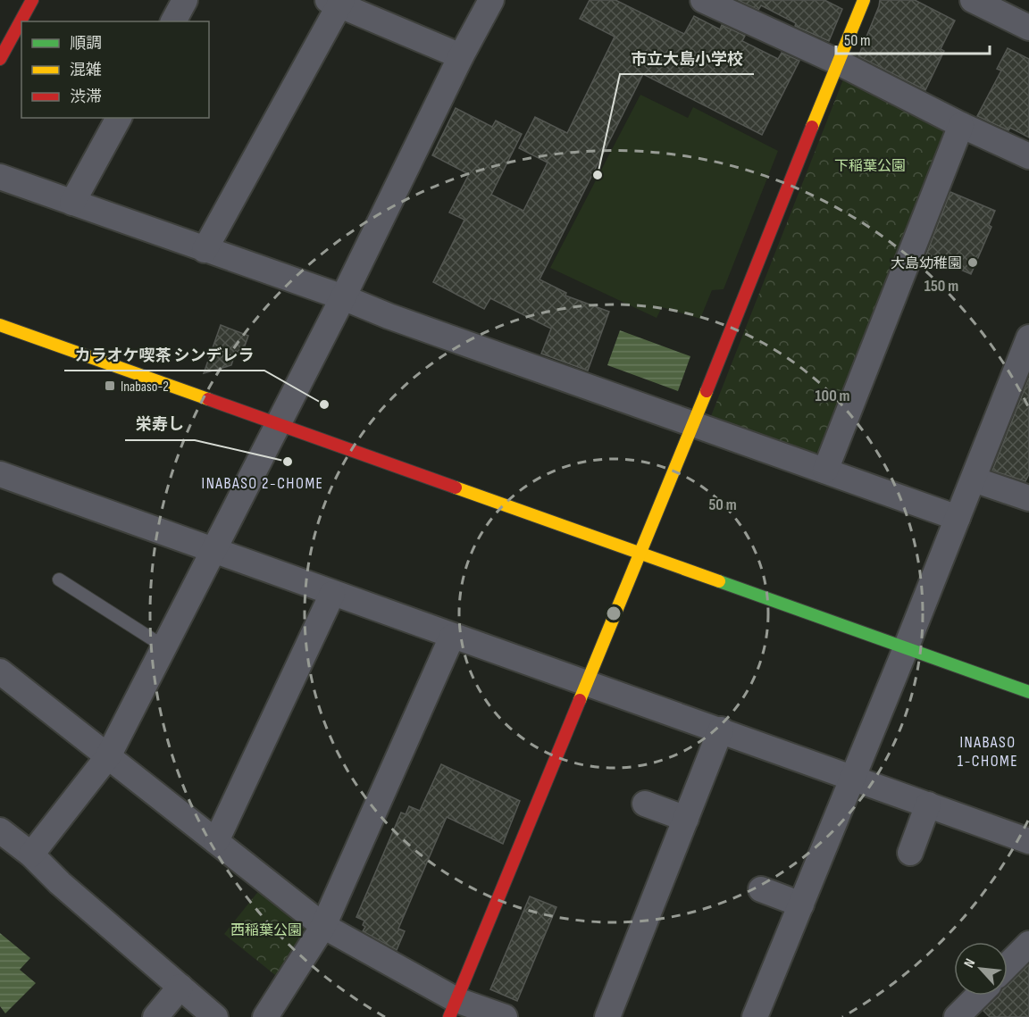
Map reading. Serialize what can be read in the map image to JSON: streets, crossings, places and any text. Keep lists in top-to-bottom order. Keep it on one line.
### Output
{"districts":["INABASO 2-CHOME","INABASO 1-CHOME"],"parks":["下稲葉公園","西稲葉公園"],"places":{"other":["市立大島小学校","大島幼稚園","カラオケ喫茶 シンデレラ","栄寿し"],"transit":["Inabaso-2"]},"legend":["順調","混雑","渋滞"],"scale_bar":"50 m","north":"top left","rings":["150 m","100 m","50 m"]}
